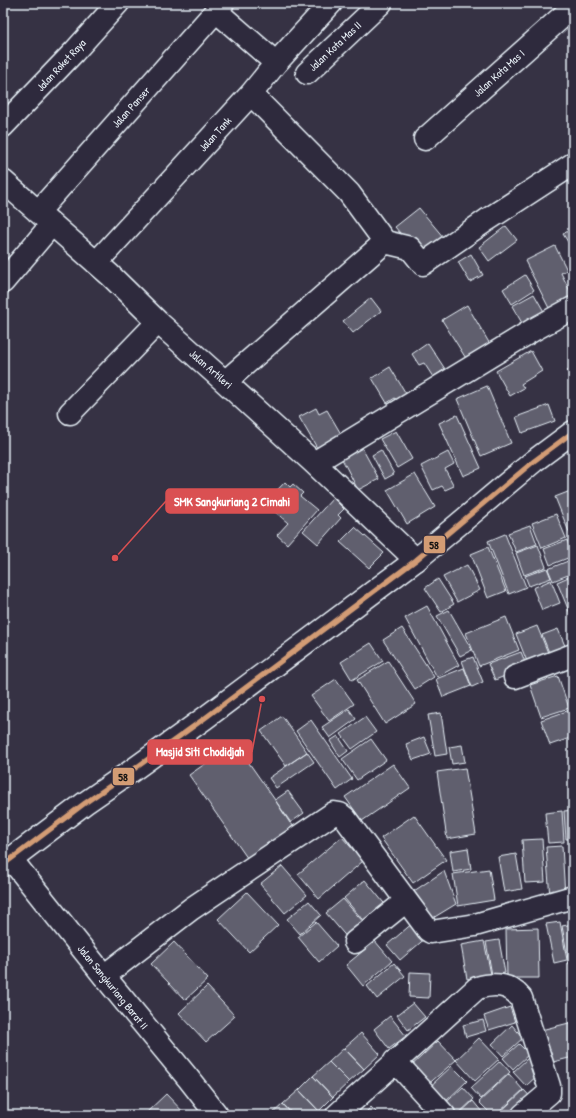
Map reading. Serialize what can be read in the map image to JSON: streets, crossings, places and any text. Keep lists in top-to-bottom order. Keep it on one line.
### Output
{"streets":{"street":["Jalan Kota Mas II","Jalan Roket Raya","Jalan Kota Mas I","Jalan Panser","Jalan Tank","Jalan Artileri","Jalan Sangkuriang Barat II"]},"crossings":[["Jalan Panser","Jalan Artileri"],["Jalan Tank","Jalan Artileri"]],"places":["SMK Sangkuriang 2 Cimahi","Masjid Siti Chodidjah"],"lines":["transit line 58"]}
